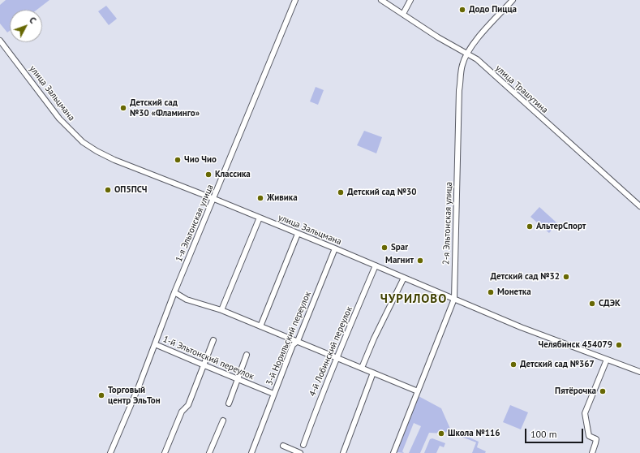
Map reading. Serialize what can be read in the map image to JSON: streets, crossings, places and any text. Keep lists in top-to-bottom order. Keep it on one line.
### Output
{"streets":{"street":["улица Трашутина","улица Зальцмана","1-я Эльтонская улица","2-я Эльтонская улица","3-й Норильский переулок","4-й Лобинский переулок","1-й Эльтонский переулок"]},"crossings":[["улица Трашутина","2-я Эльтонская улица"],["улица Зальцмана","1-я Эльтонская улица"],["улица Зальцмана","2-я Эльтонская улица"],["улица Зальцмана","3-й Норильский переулок"],["улица Зальцмана","4-й Лобинский переулок"],["1-я Эльтонская улица","1-й Эльтонский переулок"],["3-й Норильский переулок","1-й Эльтонский переулок"]],"districts":["ЧУРИЛОВО"],"places":["Додо Пицца","Детский сад №30 «Фламинго»","Чио Чио","Классика","ОП5ПСЧ","Детский сад №30","Живика","АльтерСпорт","Spar","Магнит","Детский сад №32","Монетка","СДЭК","Челябинск 454079","Детский сад №367","Пятёрочка","Торговый центр ЭльТон","Школа №116"],"scale_bar":"100 m","north":"top right"}
